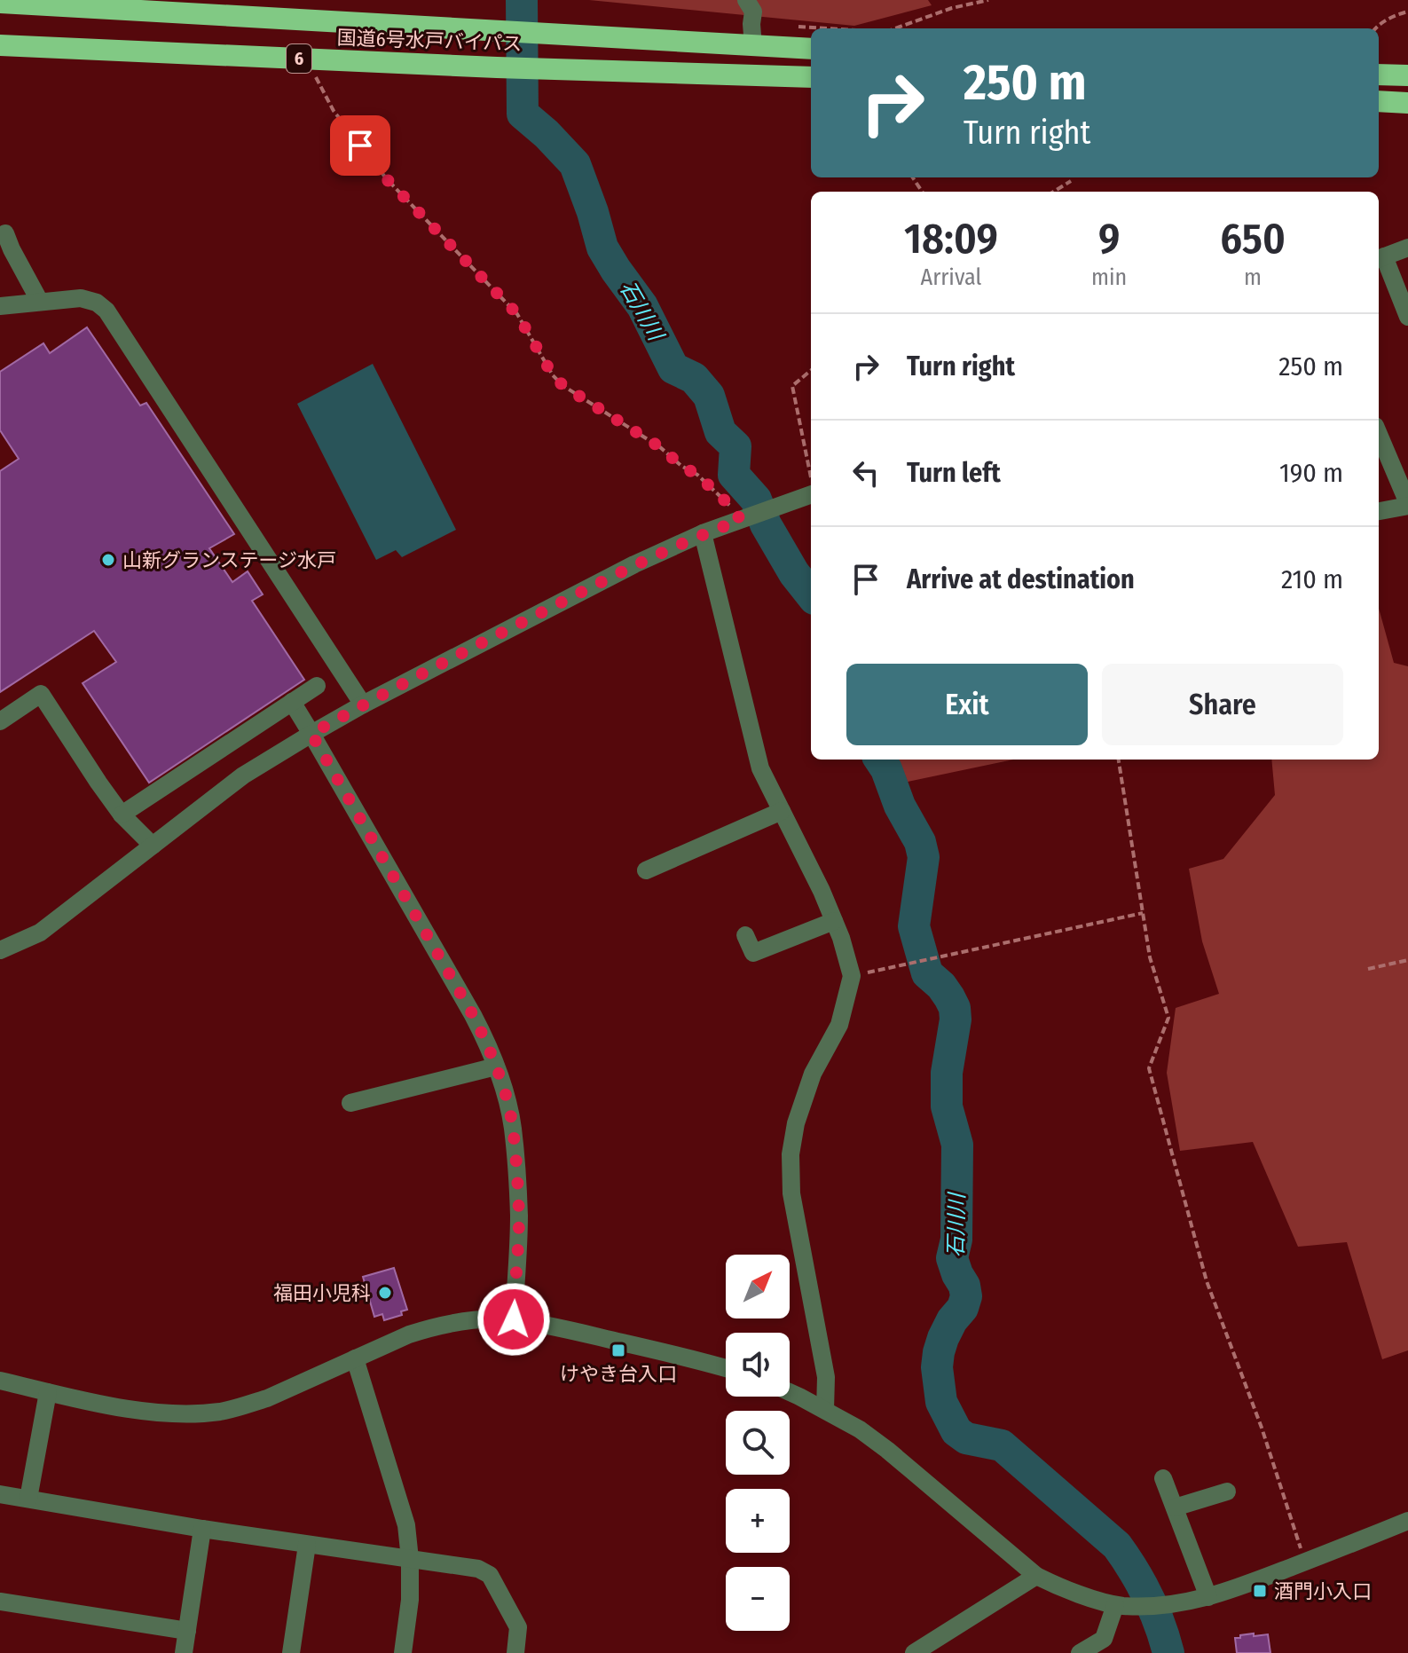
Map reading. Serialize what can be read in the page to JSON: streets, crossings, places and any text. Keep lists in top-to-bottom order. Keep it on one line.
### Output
{"streets":{"highway":["国道6号水戸バイパス","6"]},"water":["石川川"],"places":{"other":["山新グランステージ水戸","福田小児科"],"transit":["けやき台入口","酒門小入口"]},"north":"top right","page":{"turn":["250 m","Turn right"],"eta":["18:09","Arrival","9","min","650","m"],"list":[{"name":"Turn right","value":"250 m"},{"name":"Turn left","value":"190 m"},{"name":"Arrive at destination","value":"210 m"}],"buttons":["Exit","Share"],"map_buttons":["+","−"]}}
